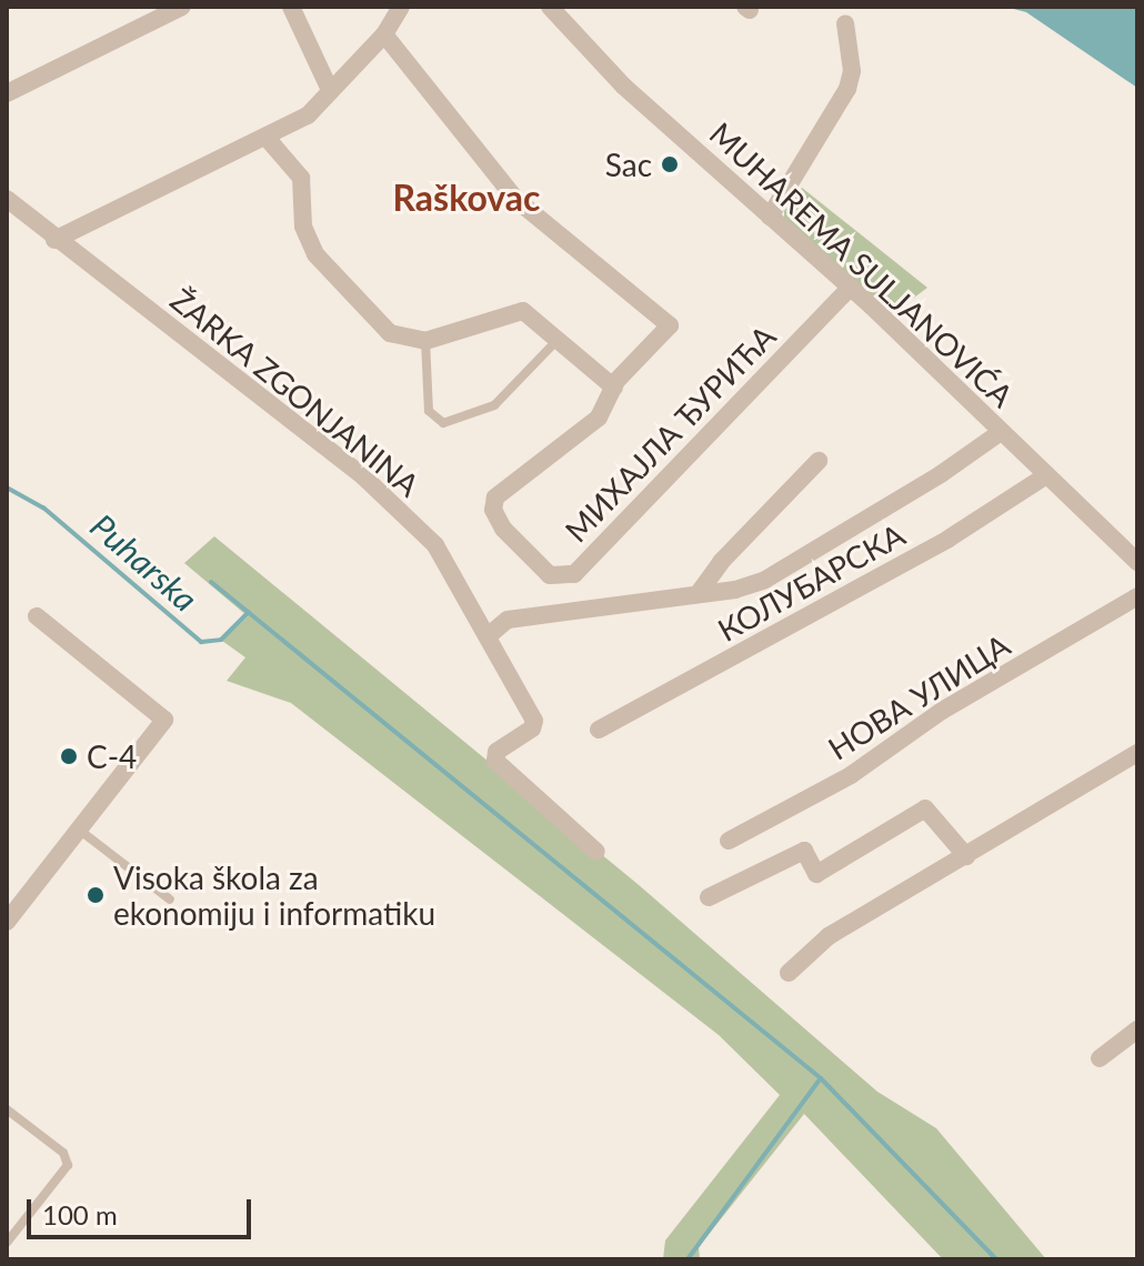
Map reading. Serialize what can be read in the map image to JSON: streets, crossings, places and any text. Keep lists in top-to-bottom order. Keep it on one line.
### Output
{"streets":{"street":["MUHAREMA SULJANOVIĆA","ŽARKA ZGONJANINA","МИХАЈЛА ЂУРИЋА","КОЛУБАРСКА","НОВА УЛИЦА"]},"crossings":[["MUHAREMA SULJANOVIĆA","МИХАЈЛА ЂУРИЋА"],["MUHAREMA SULJANOVIĆA","КОЛУБАРСКА"]],"districts":["Raškovac"],"water":["Puharska"],"places":["Sac","C-4","Visoka škola za ekonomiju i informatiku"],"scale_bar":"100 m"}
